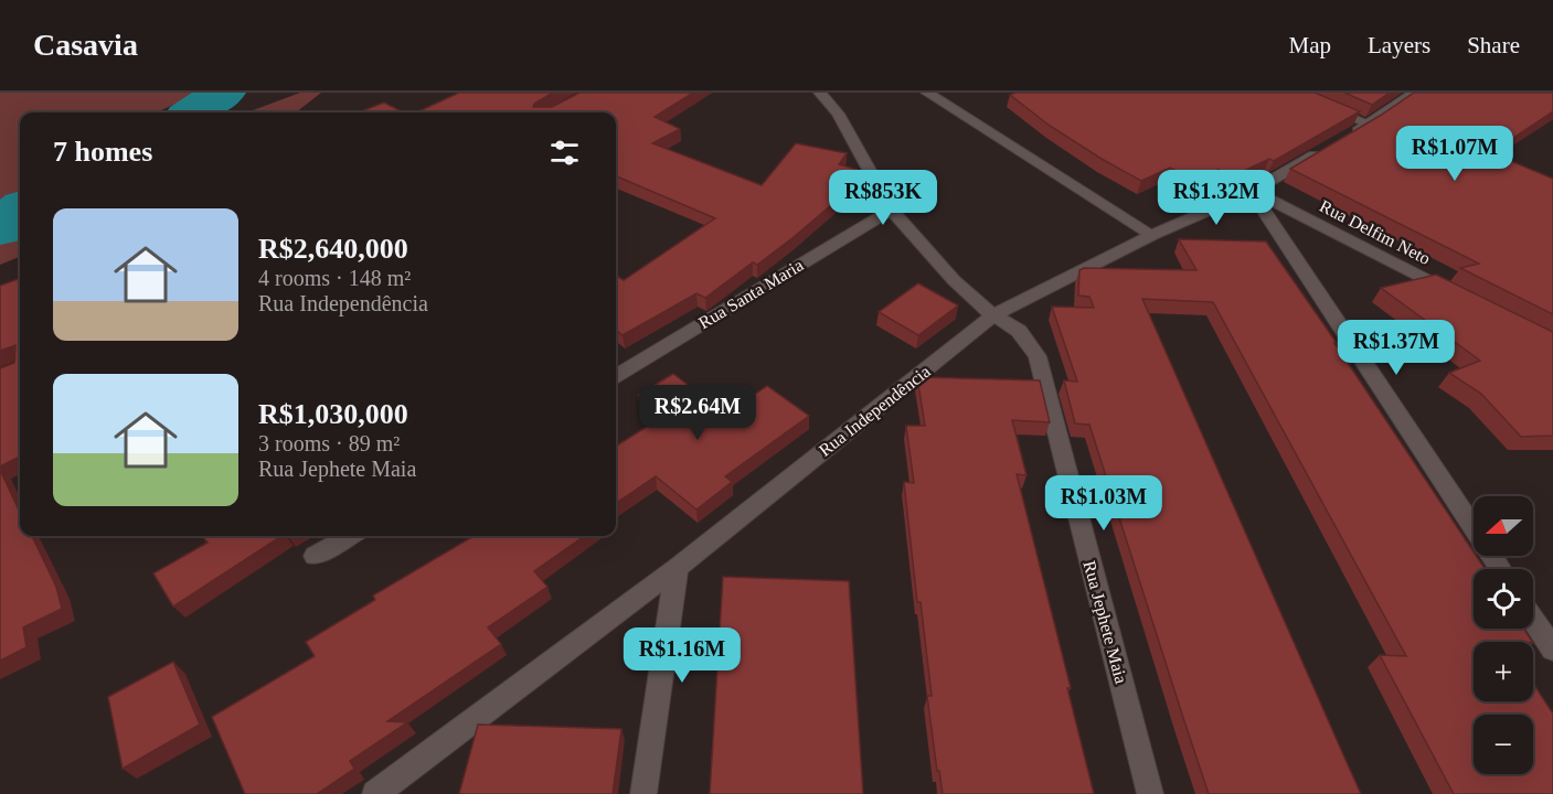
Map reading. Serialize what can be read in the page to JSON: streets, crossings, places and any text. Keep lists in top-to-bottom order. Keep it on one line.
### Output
{"streets":{"street":["Rua Delfim Neto","Rua Santa Maria","Rua Independência","Rua Jephete Maia"]},"crossings":[["Rua Delfim Neto","Rua Independência"],["Rua Santa Maria","Rua Jephete Maia"],["Rua Independência","Rua Jephete Maia"]],"north":"left","page":{"header":"Casavia","nav":["Map","Layers","Share"],"heading":"7 homes","price":["R$1.07M","R$853K","R$1.32M","R$1.37M","R$2.64M","R$1.03M","R$1.16M"],"list":[{"name":"R$2,640,000","note":"4 rooms · 148 m² · Rua Independência"},{"name":"R$1,030,000","note":"3 rooms · 89 m² · Rua Jephete Maia"}],"map_buttons":["+","−"]}}
